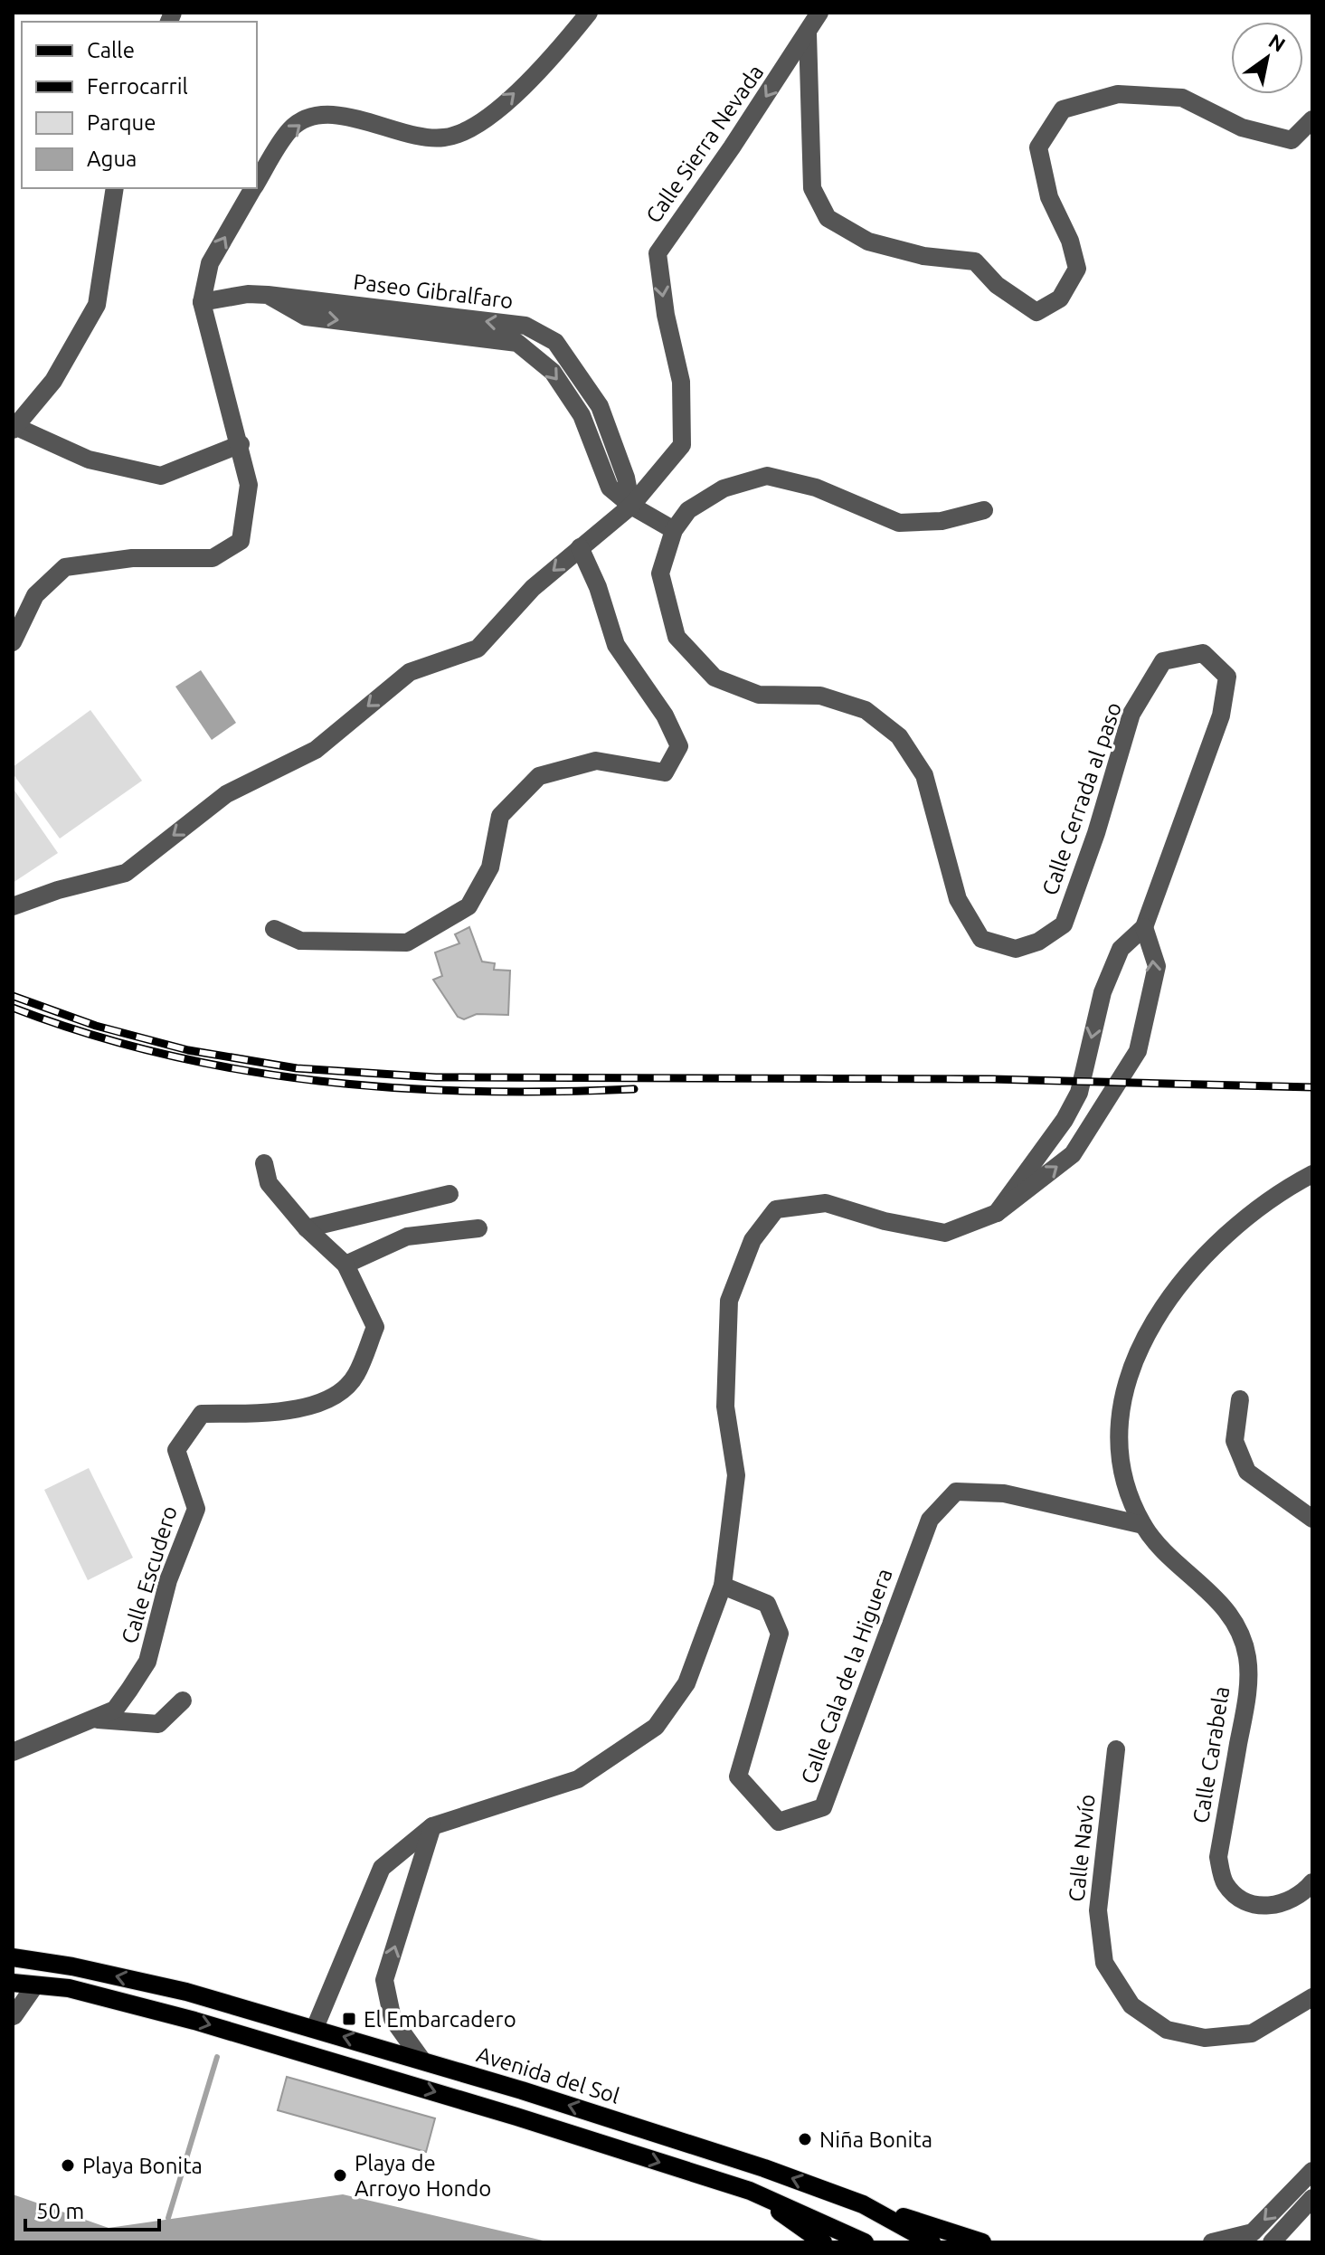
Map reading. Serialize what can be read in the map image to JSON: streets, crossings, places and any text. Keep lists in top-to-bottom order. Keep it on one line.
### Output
{"streets":{"main road":["Avenida del Sol"],"street":["Calle Sierra Nevada","Paseo Gibralfaro","Calle Cerrada al paso","Calle Escudero","Calle Cala de la Higuera","Calle Carabela","Calle Navío"]},"crossings":[["Calle Sierra Nevada","Paseo Gibralfaro"],["Paseo Gibralfaro","Calle Cerrada al paso"],["Calle Cala de la Higuera","Calle Carabela"]],"one_way":["Calle Sierra Nevada"],"places":{"transit":["El Embarcadero"],"other":["Niña Bonita","Playa Bonita","Playa de Arroyo Hondo"]},"legend":["Calle","Ferrocarril","Parque","Agua"],"scale_bar":"50 m","north":"top right"}
